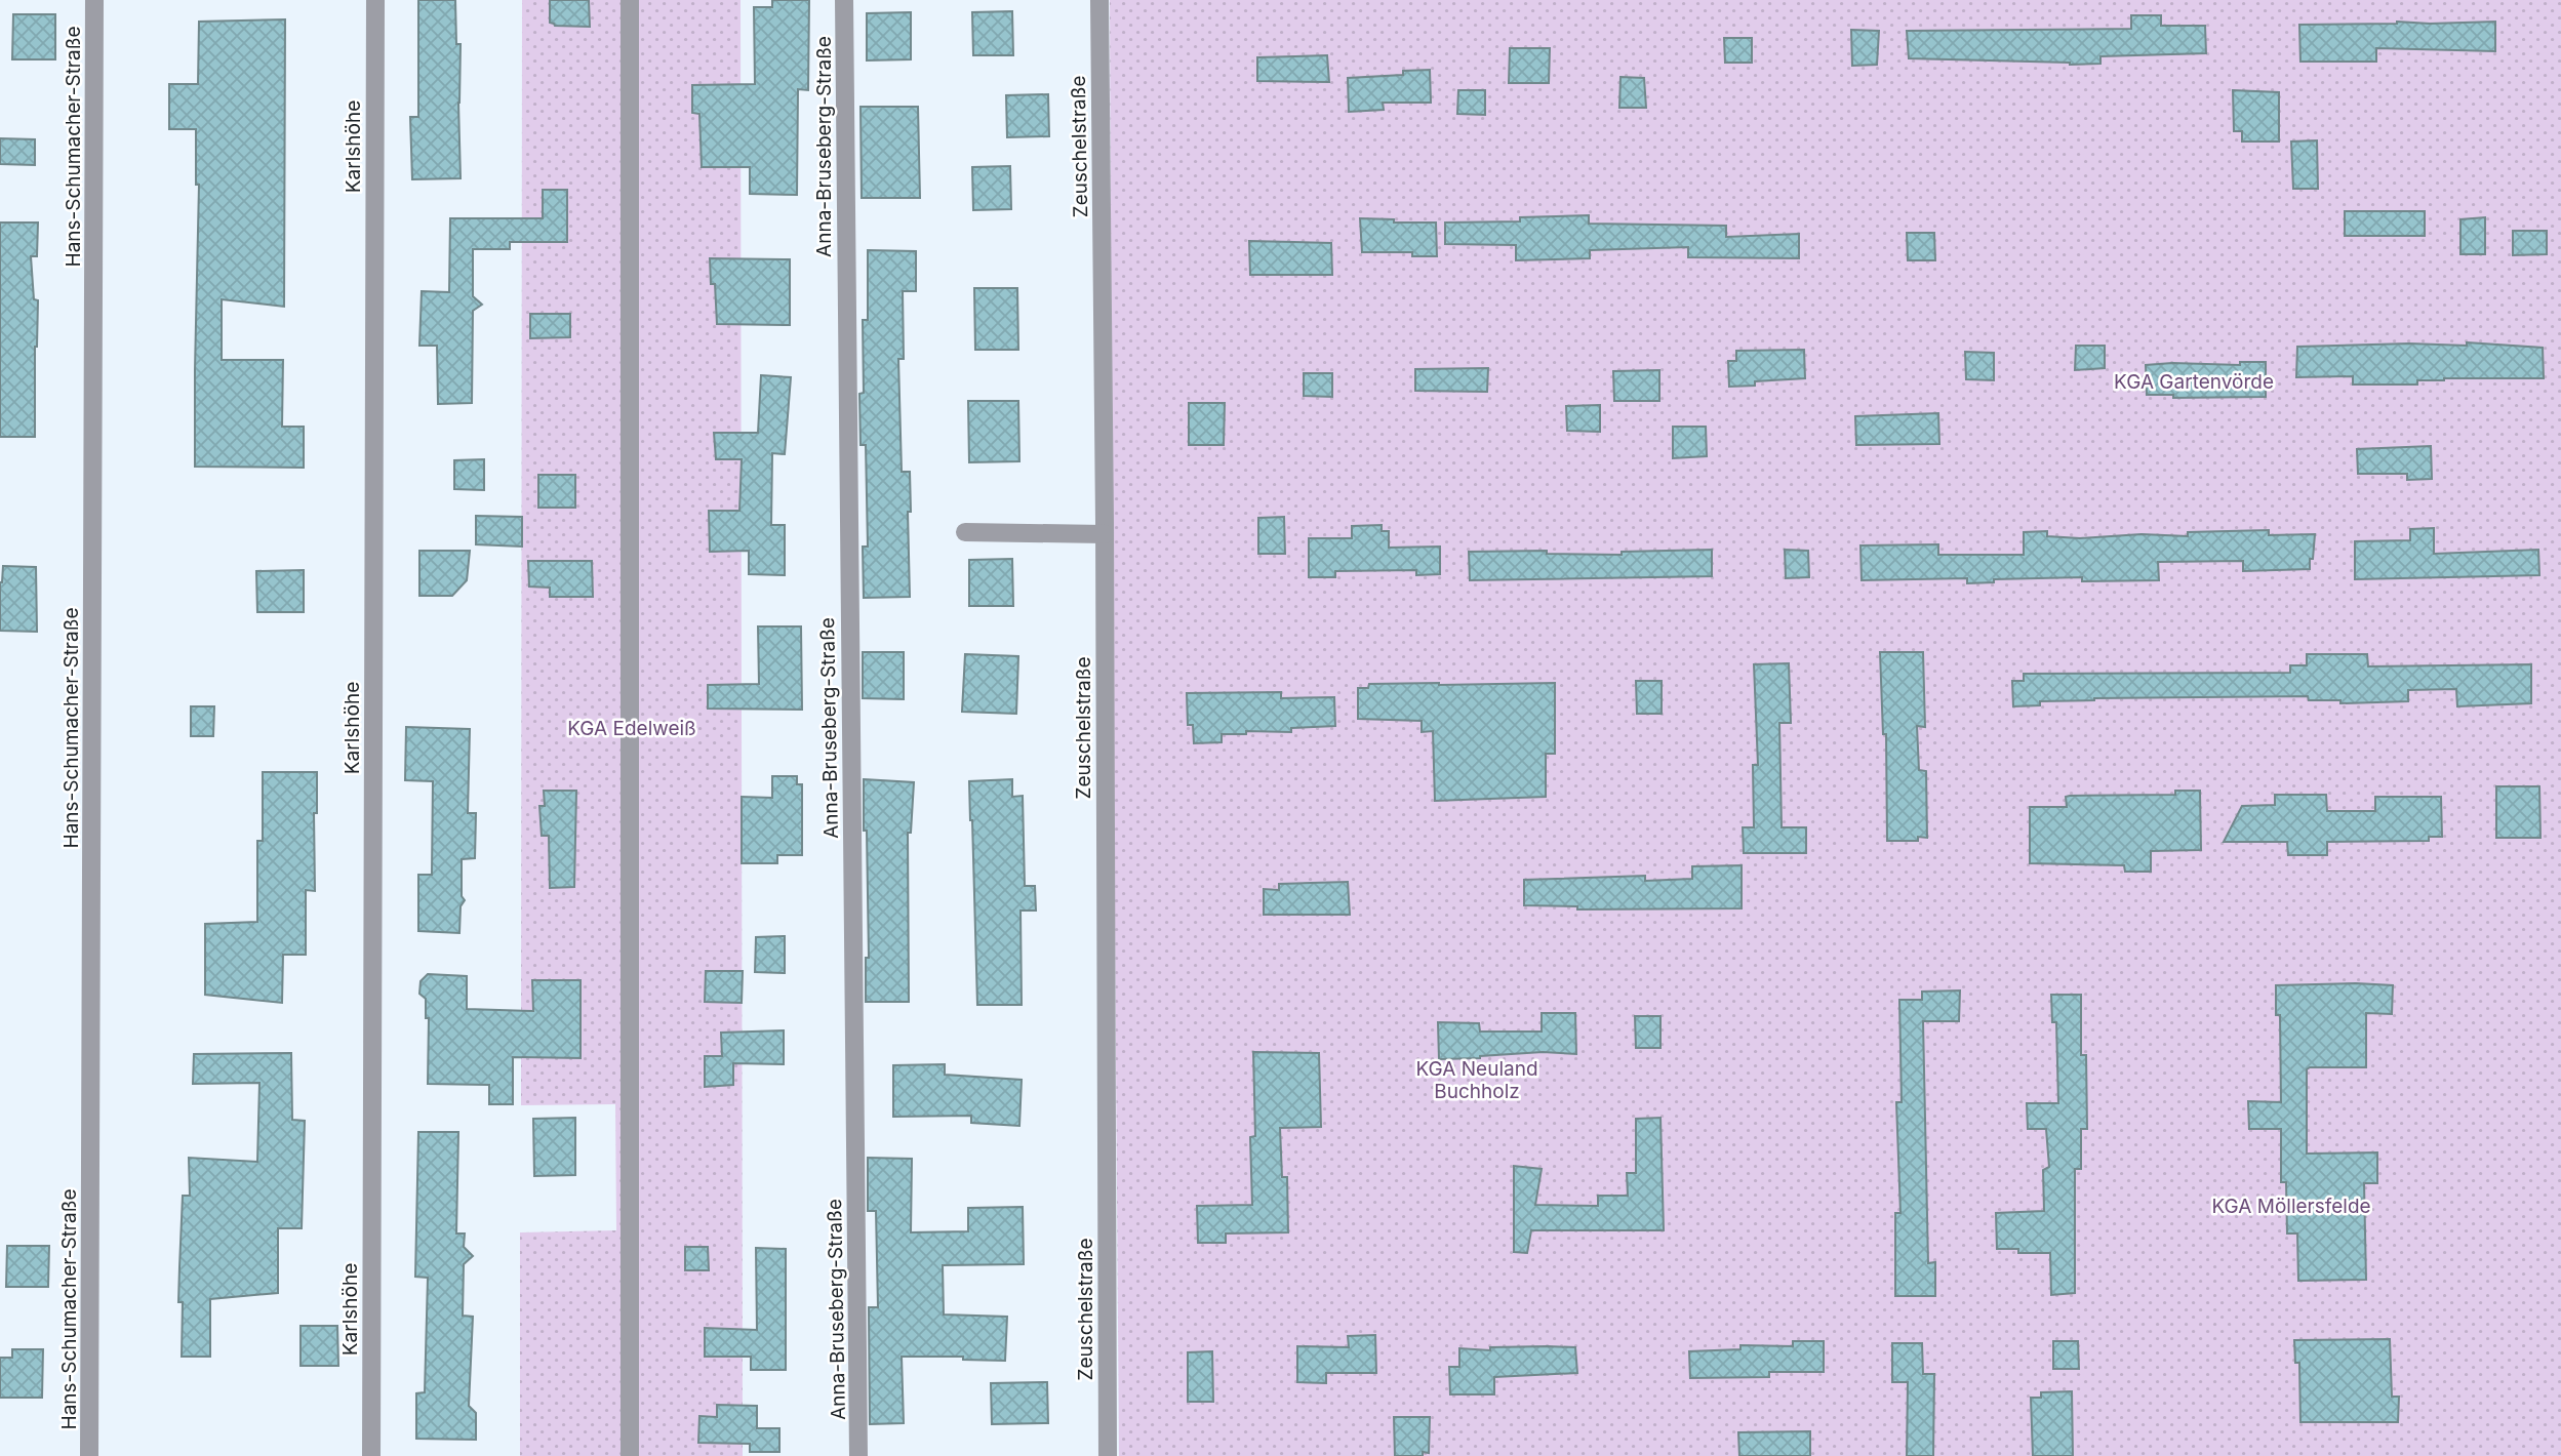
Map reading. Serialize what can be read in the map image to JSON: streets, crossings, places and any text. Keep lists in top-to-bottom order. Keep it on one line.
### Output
{"streets":{"street":["Hans-Schumacher-Straße","Karlshöhe","Anna-Bruseberg-Straße","Zeuschelstraße"]},"parks":["KGA Gartenvörde","KGA Edelweiß","KGA Neuland Buchholz","KGA Möllersfelde"]}
